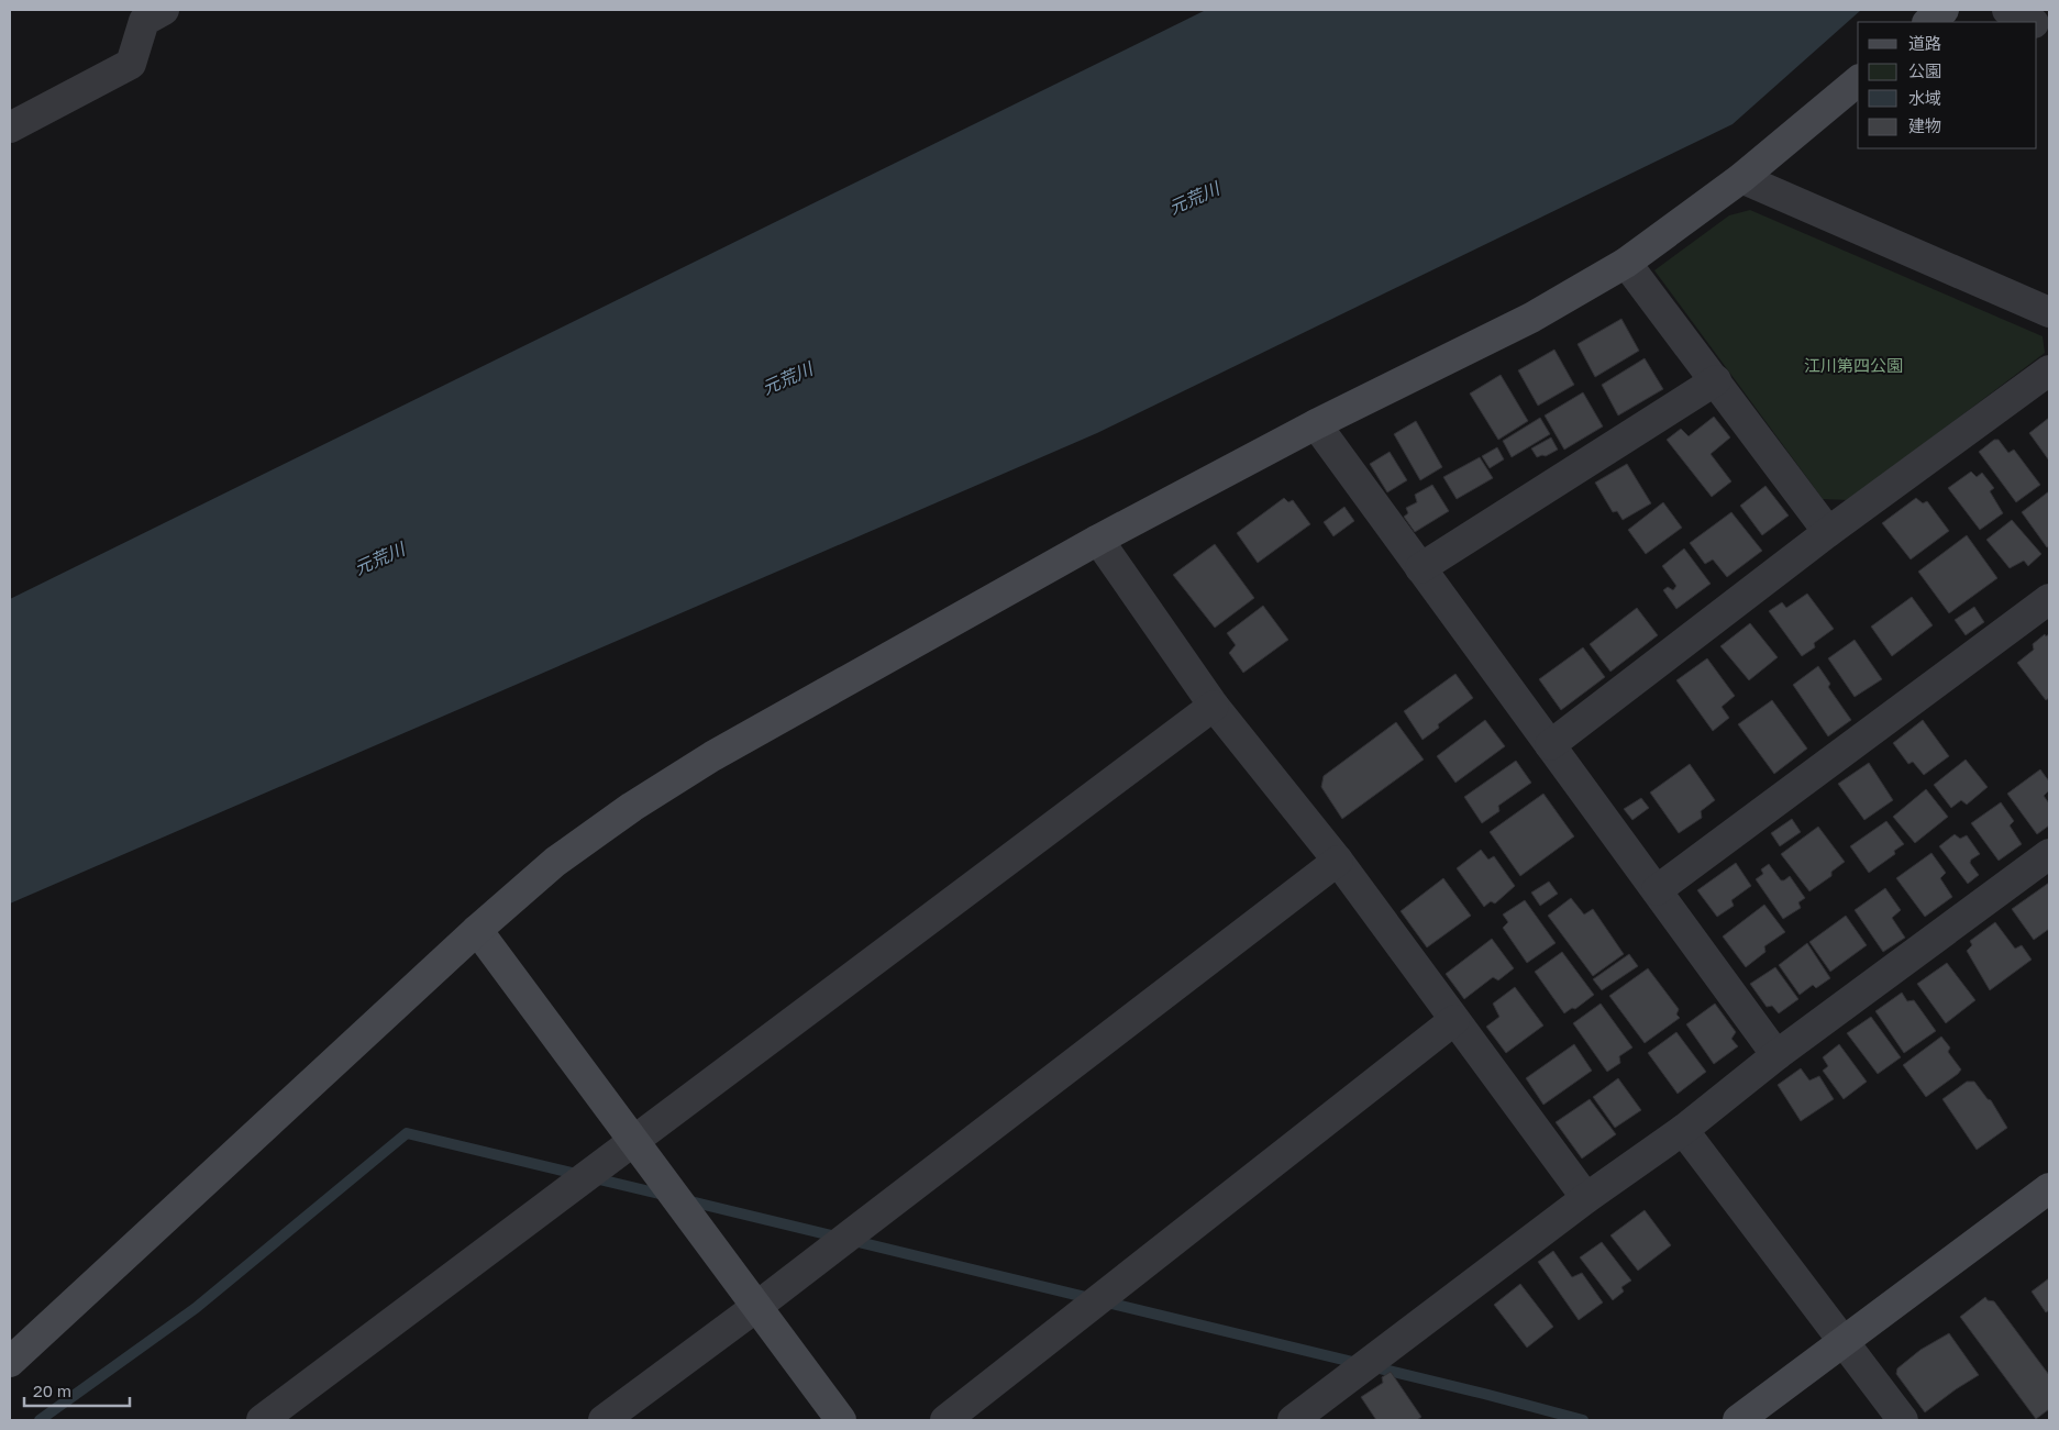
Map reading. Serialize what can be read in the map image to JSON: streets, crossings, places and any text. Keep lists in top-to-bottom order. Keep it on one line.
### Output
{"water":["元荒川"],"parks":["江川第四公園"],"legend":["道路","公園","水域","建物"],"scale_bar":"20 m"}
